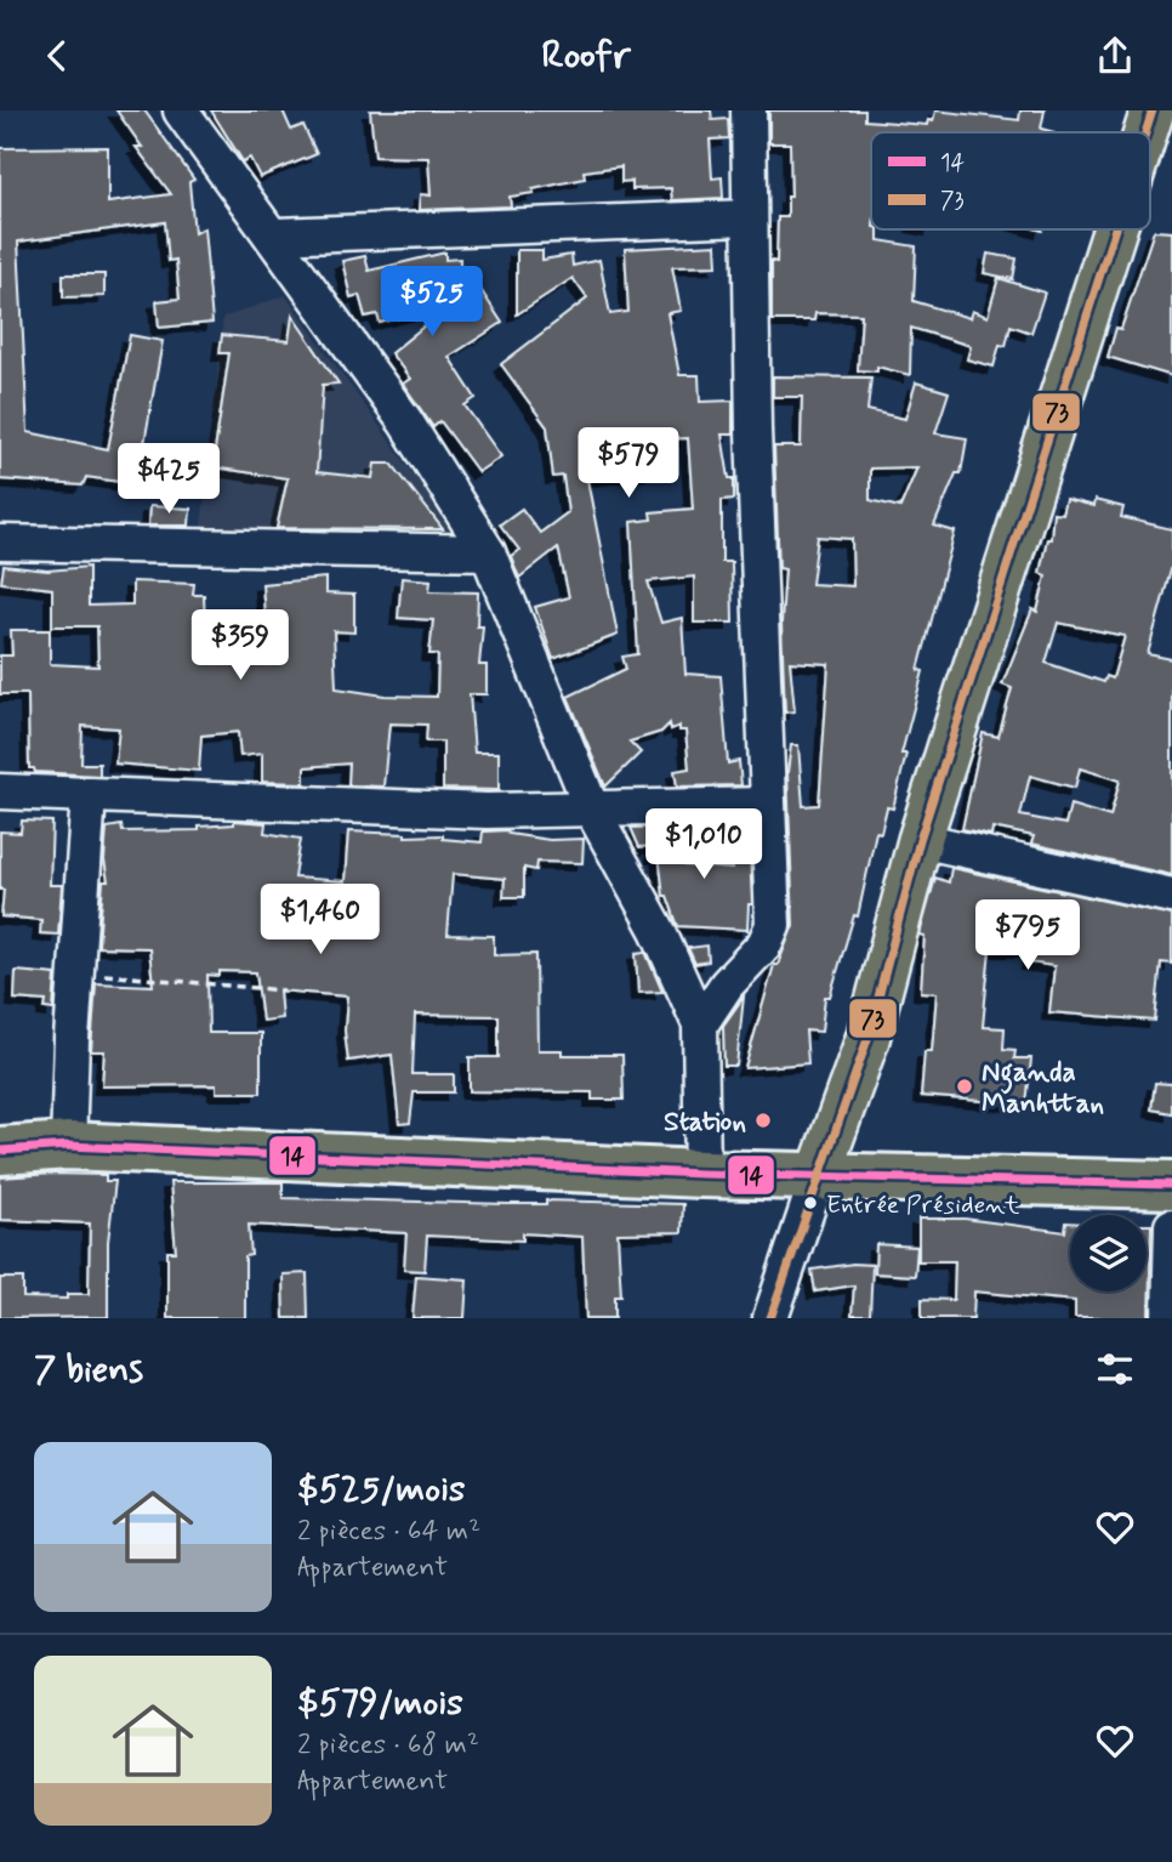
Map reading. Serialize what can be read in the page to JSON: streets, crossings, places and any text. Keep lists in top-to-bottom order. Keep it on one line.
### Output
{"places":["Nganda Manhttan","Station","Entrée Président"],"lines":["transit line 73","transit line 14"],"legend":["14","73"],"page":{"header":"Roofr","price":["$525","$579","$425","$359","$1,010","$1,460","$795"],"heading":"7 biens","list":[{"name":"$525/mois","note":"2 pièces · 64 m² · Appartement"},{"name":"$579/mois","note":"2 pièces · 68 m² · Appartement"}]}}
